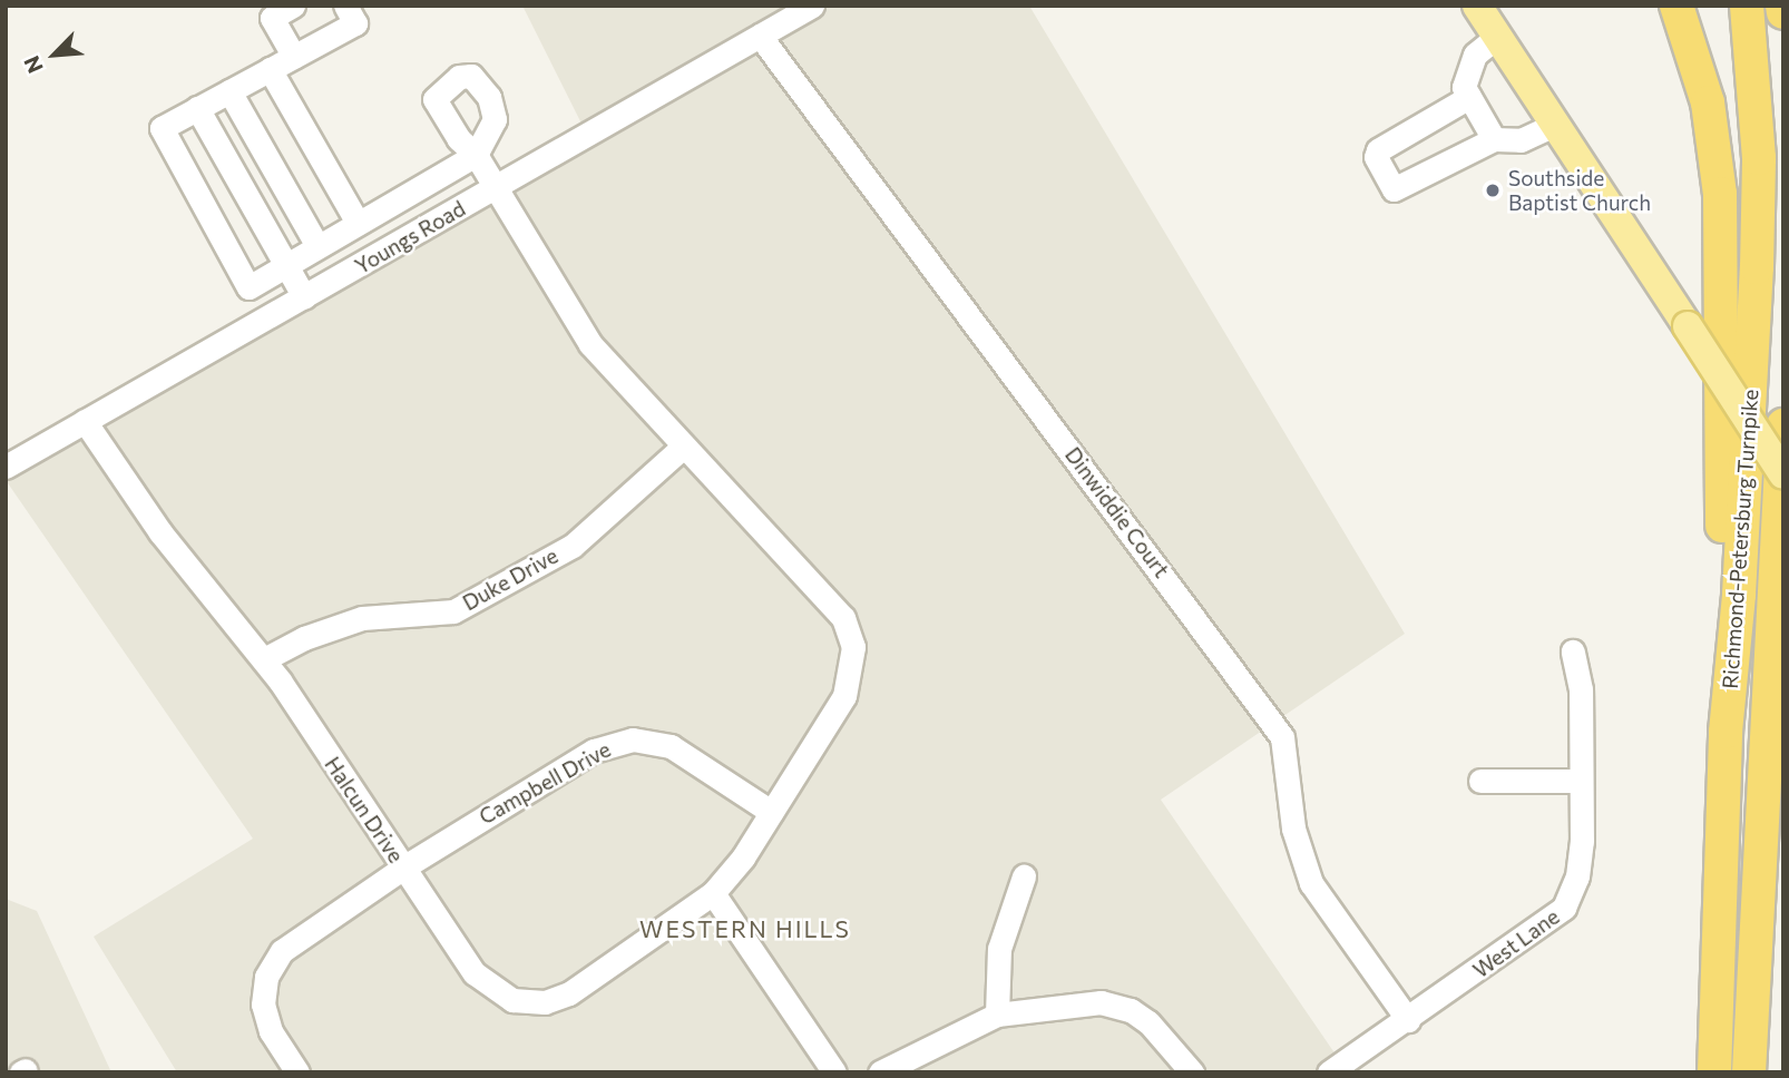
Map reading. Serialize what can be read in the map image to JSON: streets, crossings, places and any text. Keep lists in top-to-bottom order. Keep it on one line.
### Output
{"streets":{"highway":["Richmond-Petersburg Turnpike"],"street":["Youngs Road","Dinwiddie Court","Duke Drive","Campbell Drive","Halcun Drive","West Lane"]},"crossings":[["Youngs Road","Dinwiddie Court"],["Youngs Road","Halcun Drive"],["Dinwiddie Court","West Lane"],["Duke Drive","Halcun Drive"],["Campbell Drive","Halcun Drive"]],"districts":["WESTERN HILLS"],"places":["Southside Baptist Church"],"north":"bottom left"}
